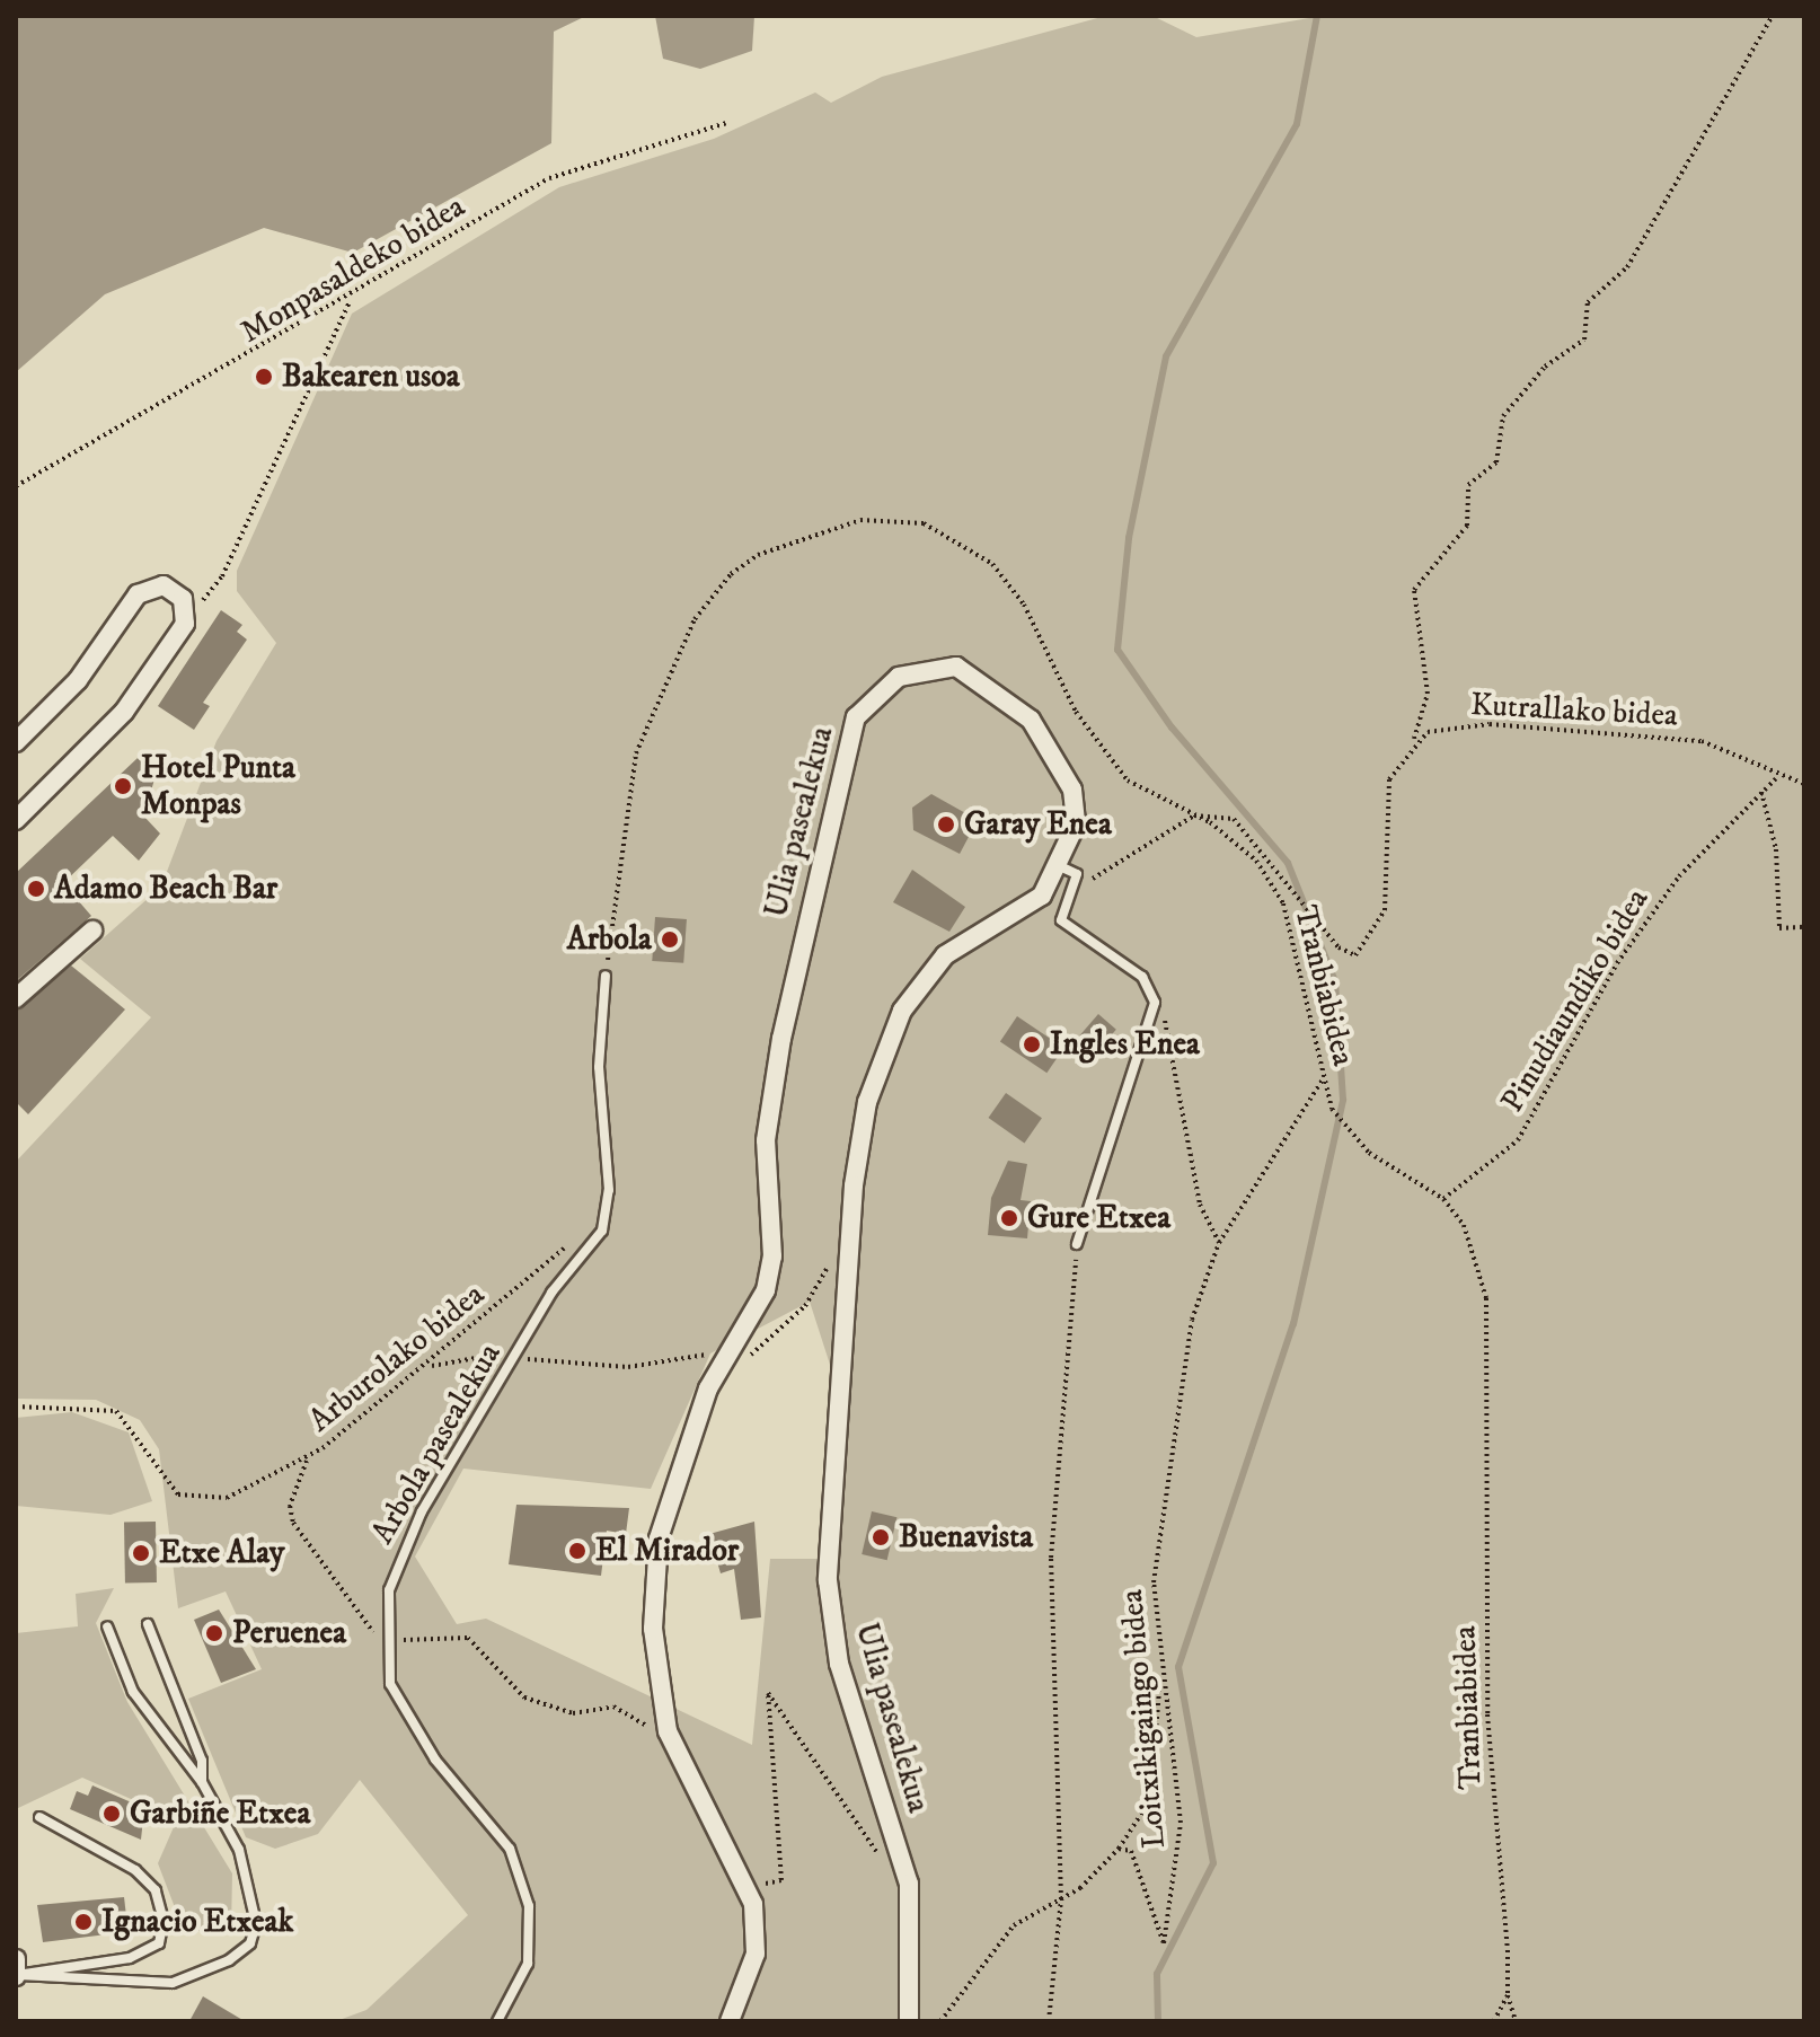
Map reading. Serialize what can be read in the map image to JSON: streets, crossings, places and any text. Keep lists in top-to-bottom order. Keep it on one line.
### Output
{"streets":{"street":["Ulia pasealekua"],"lane":["Arbola pasealekua"],"path":["Monpasaldeko bidea","Kutrallako bidea","Tranbiabidea","Pinudiaundiko bidea","Arburolako bidea","Loitxikigaingo bidea"]},"crossings":[["Kutrallako bidea","Pinudiaundiko bidea"],["Tranbiabidea","Pinudiaundiko bidea"],["Tranbiabidea","Arbola pasealekua"],["Tranbiabidea","Loitxikigaingo bidea"]],"places":["Bakearen usoa","Hotel Punta Monpas","Garay Enea","Adamo Beach Bar","Arbola","Ingles Enea","Gure Etxea","Buenavista","El Mirador","Etxe Alay","Peruenea","Garbiñe Etxea","Ignacio Etxeak"]}
